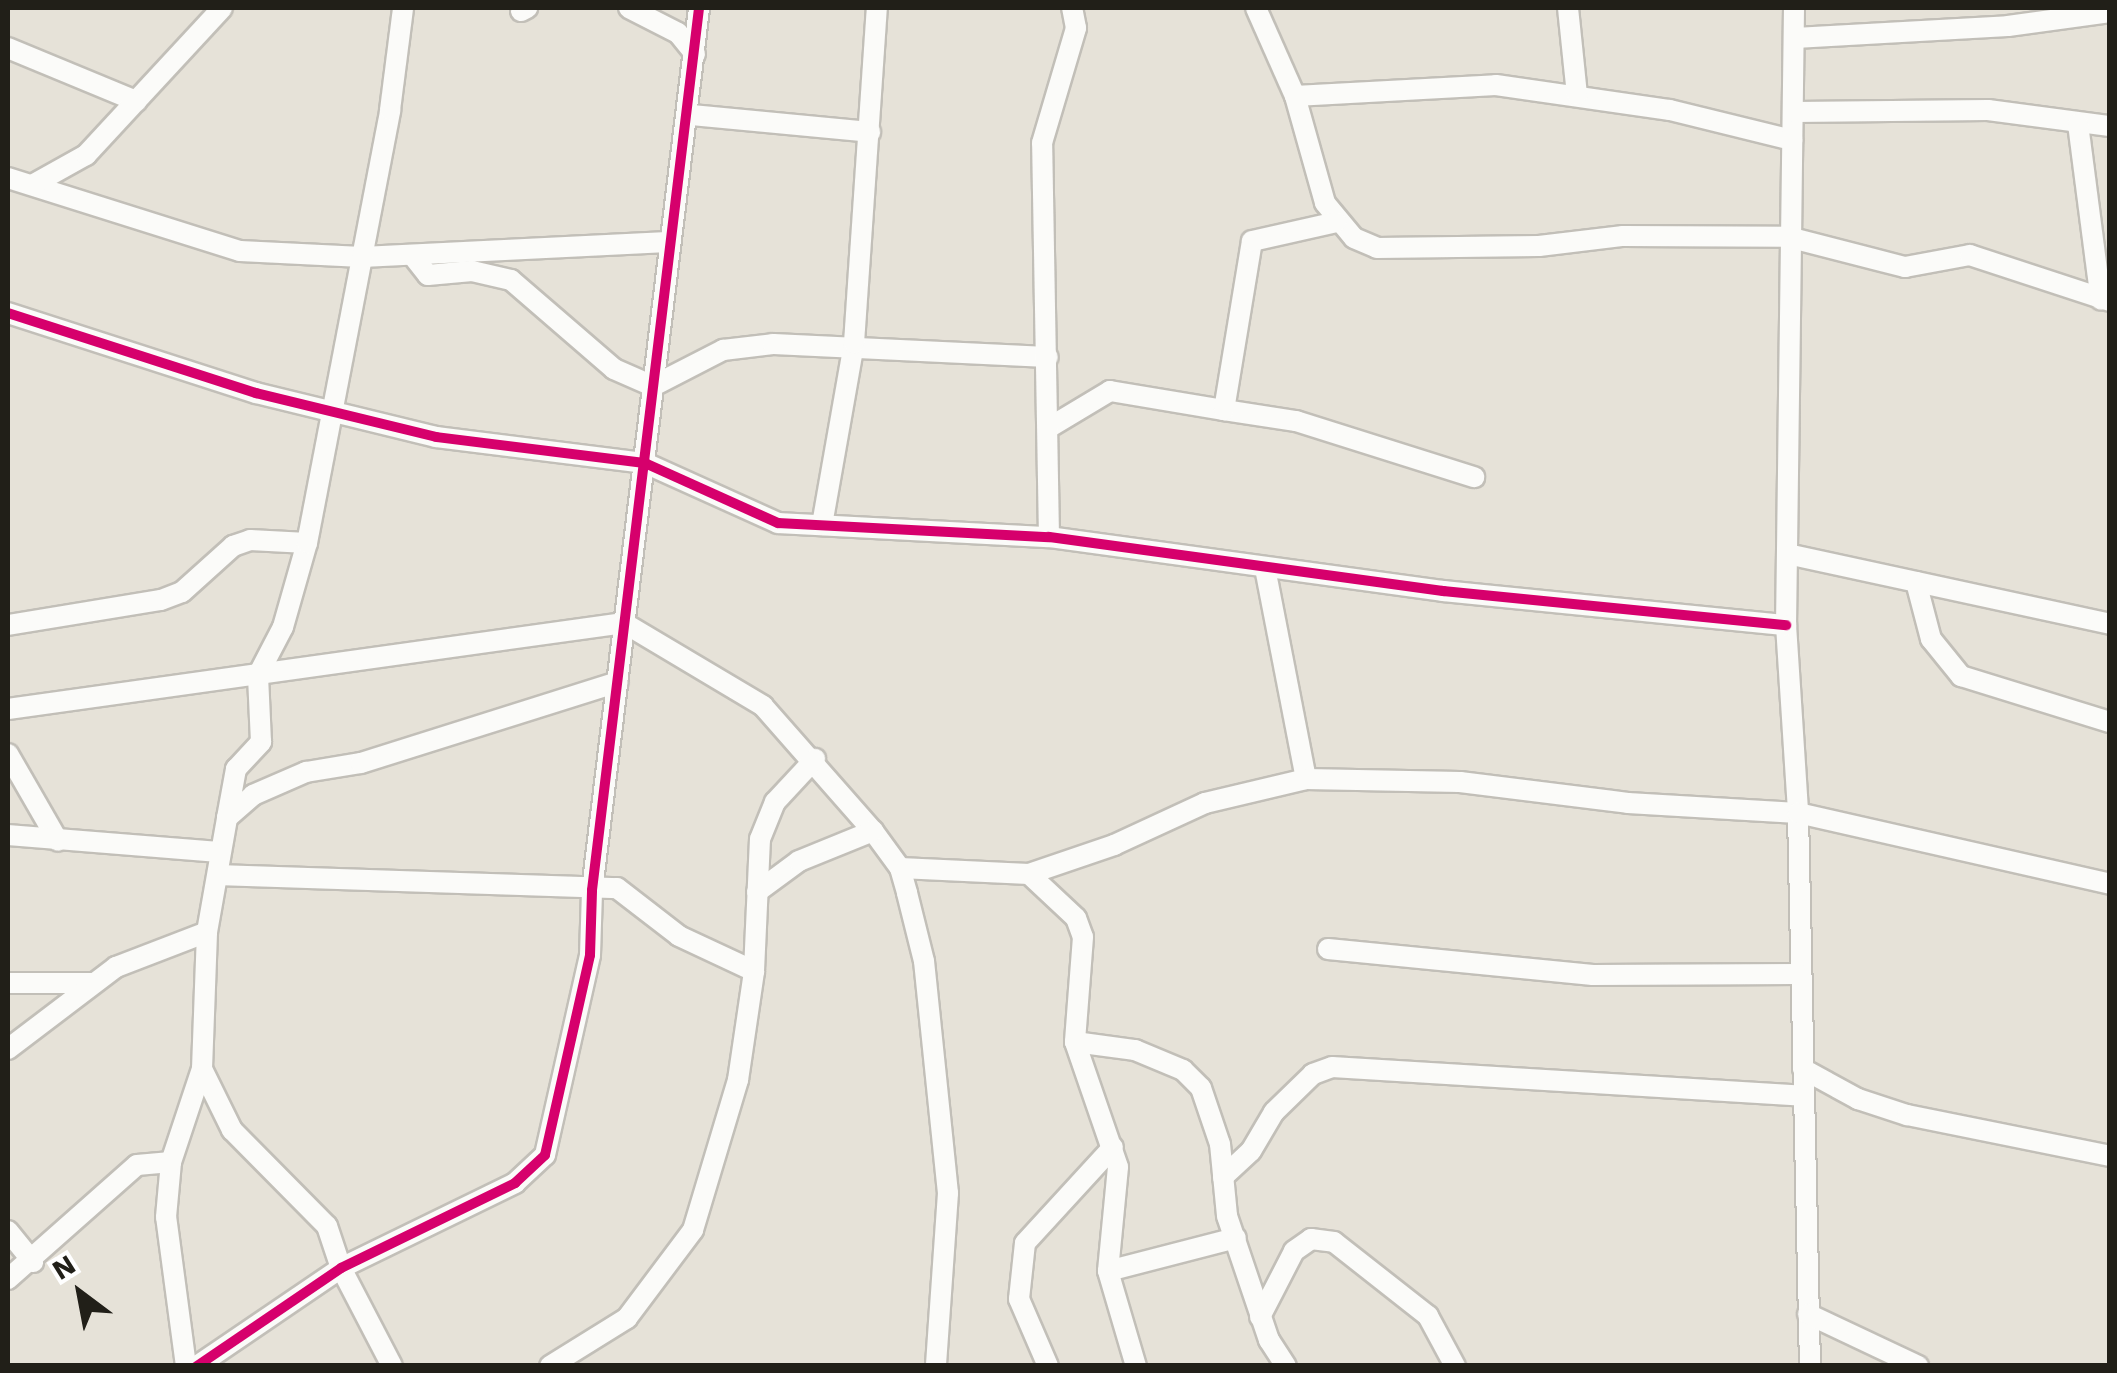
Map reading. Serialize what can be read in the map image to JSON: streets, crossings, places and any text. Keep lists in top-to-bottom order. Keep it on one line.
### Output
{"north":"top left"}
